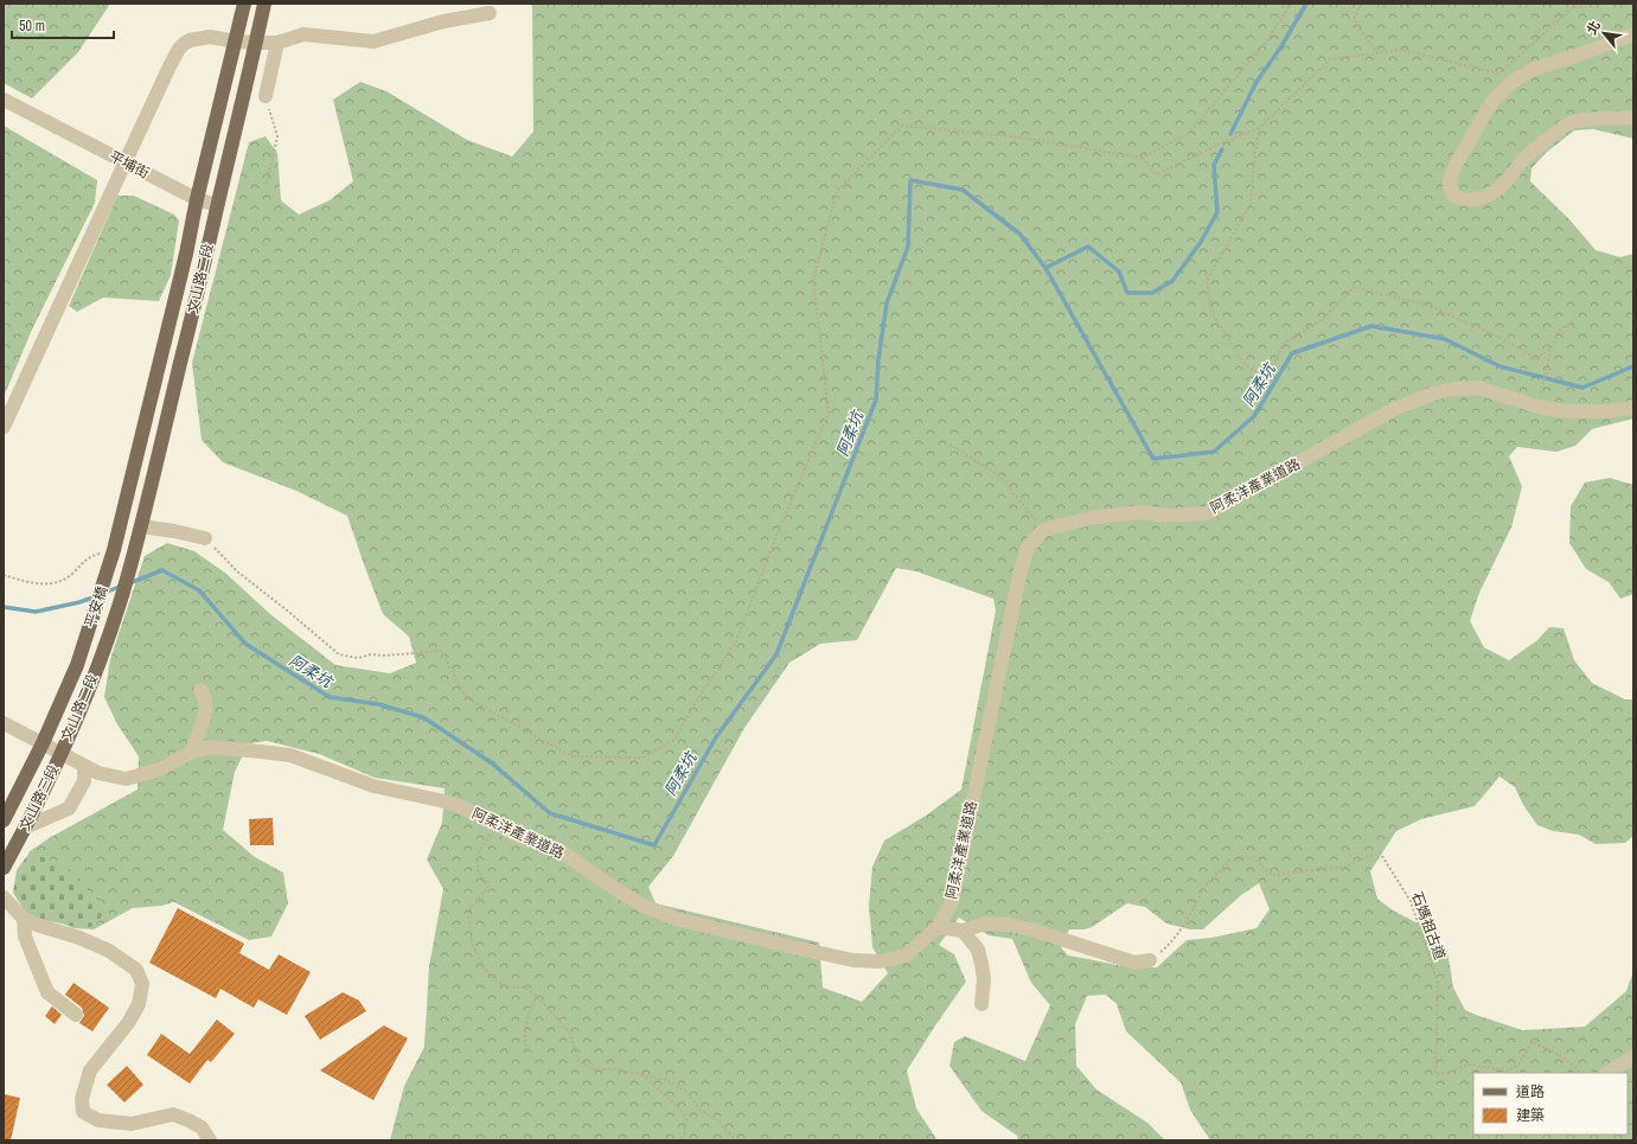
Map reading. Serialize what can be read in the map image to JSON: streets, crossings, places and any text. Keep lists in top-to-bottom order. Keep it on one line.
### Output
{"streets":{"main road":["文山路二段","平安橋","文山路三段"],"street":["平埔街","阿柔洋產業道路"],"path":["石媽祖古道"]},"crossings":[["平埔街","文山路二段"],["文山路二段","阿柔洋產業道路"],["文山路二段","平安橋"],["文山路二段","文山路三段"],["阿柔洋產業道路","文山路三段"]],"water":["阿柔坑"],"legend":["道路","建築"],"scale_bar":"50 m","north":"top left"}
